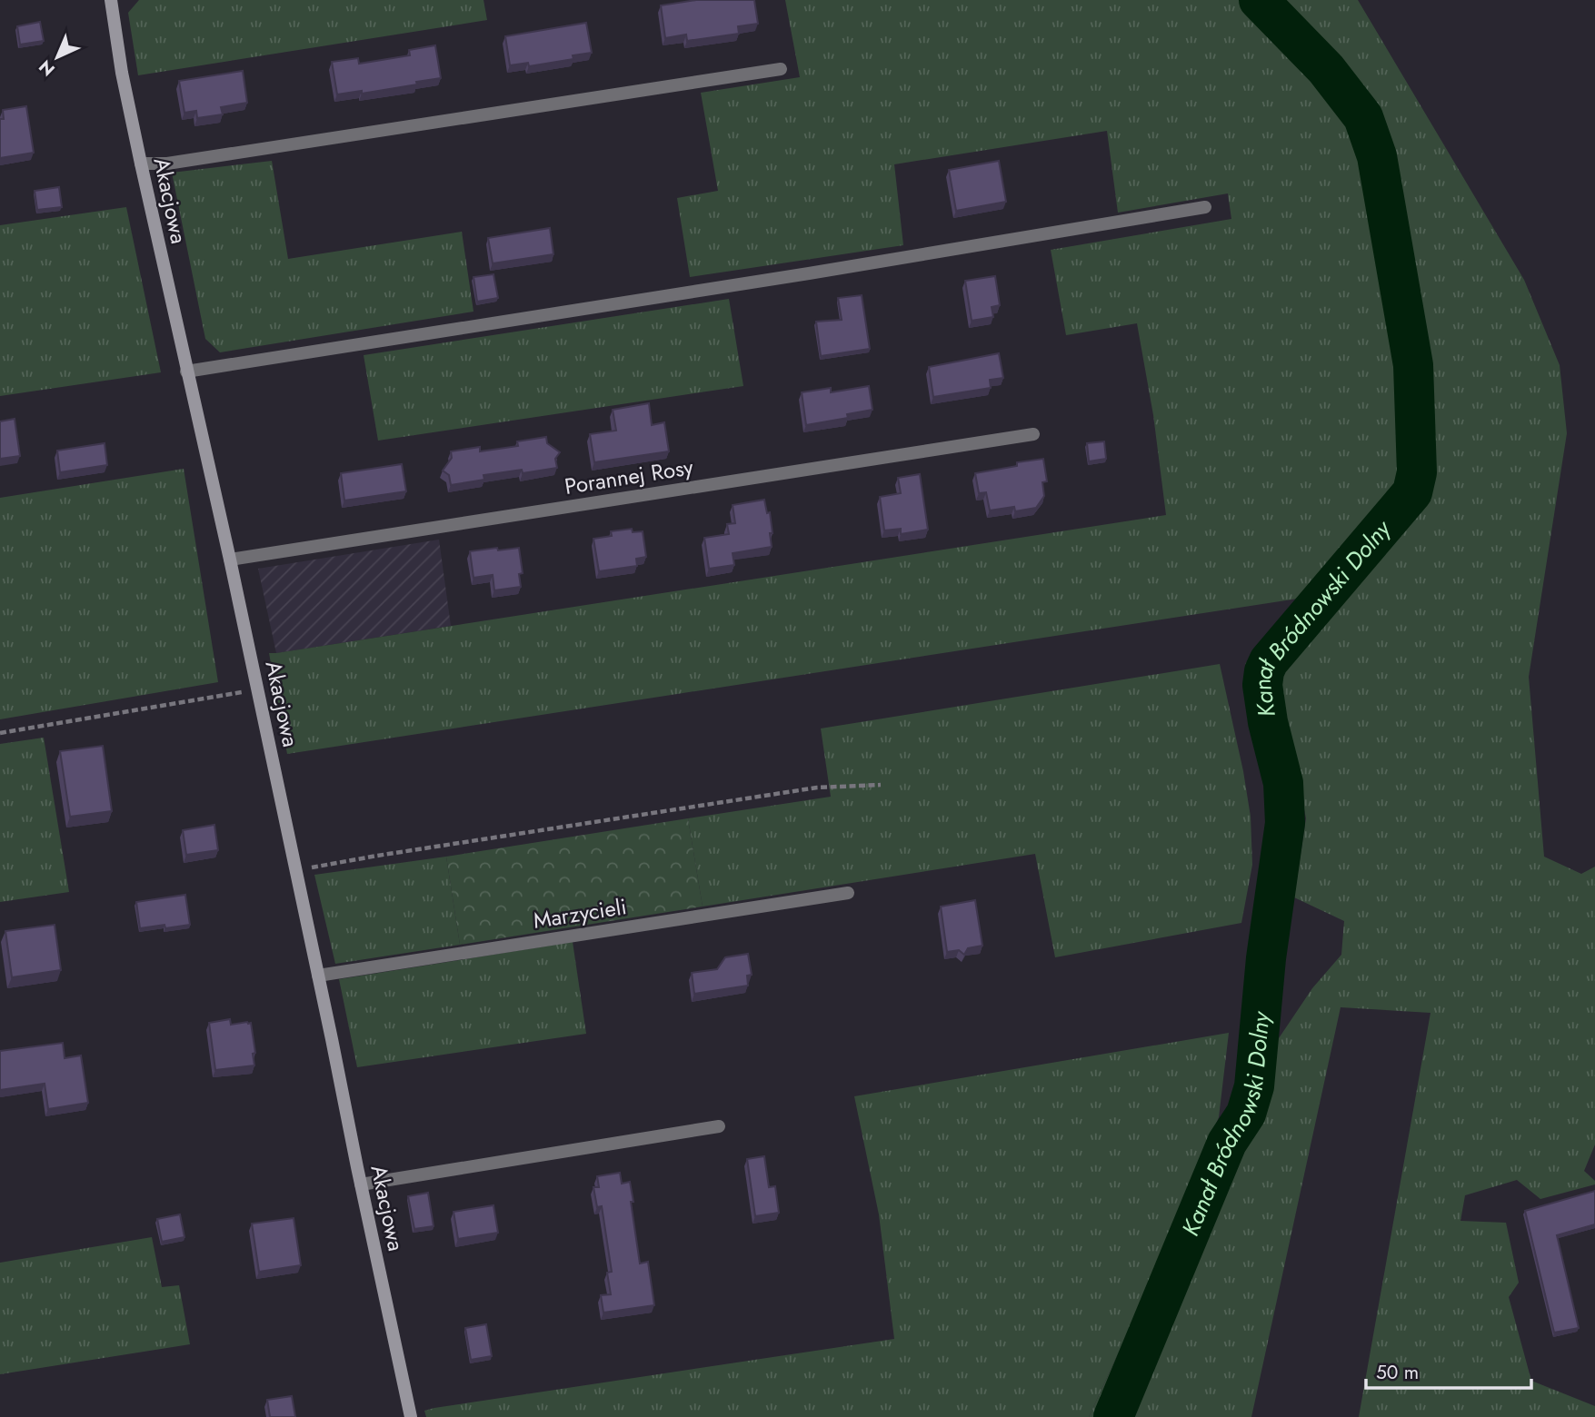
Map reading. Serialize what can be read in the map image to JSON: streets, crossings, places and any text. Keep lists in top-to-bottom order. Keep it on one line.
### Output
{"streets":{"street":["Akacjowa","Porannej Rosy","Marzycieli"]},"crossings":[["Akacjowa","Porannej Rosy"],["Akacjowa","Marzycieli"]],"water":["Kanał Bródnowski Dolny"],"scale_bar":"50 m","north":"bottom left"}
